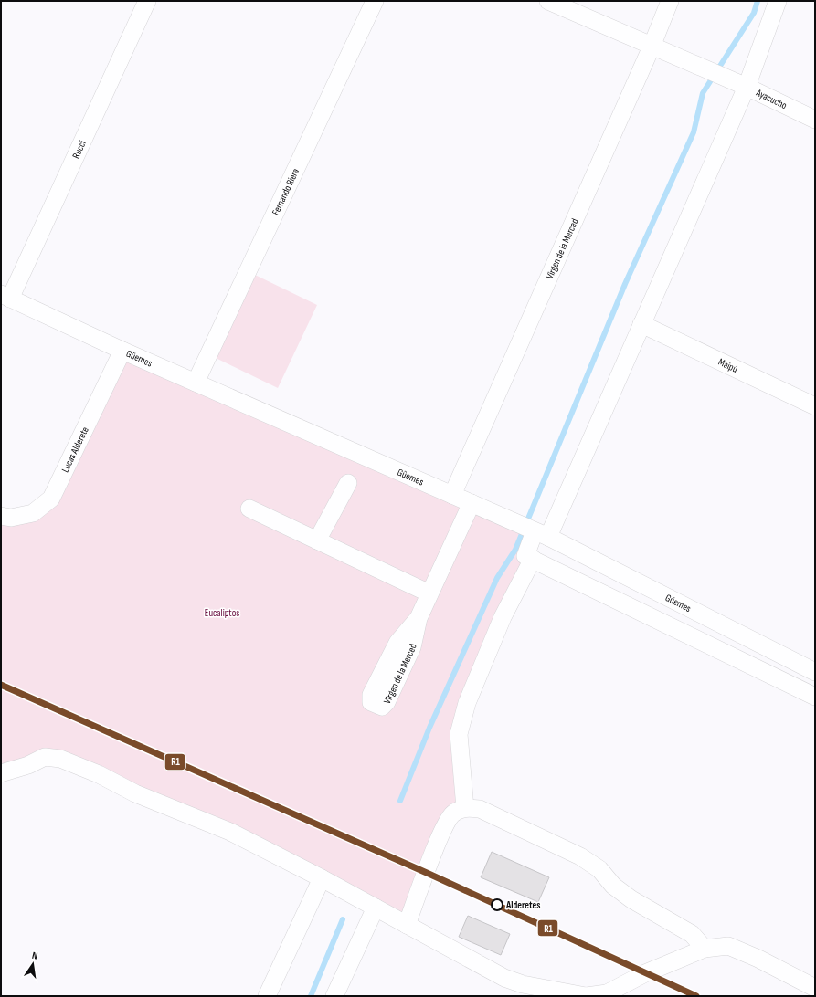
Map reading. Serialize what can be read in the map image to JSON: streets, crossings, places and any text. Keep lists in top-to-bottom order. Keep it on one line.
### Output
{"streets":{"street":["Ayacucho","Rucci","Fernando Riera","Virgen de la Merced","Güemes","Maipú","Lucas Alderete"]},"crossings":[["Ayacucho","Virgen de la Merced"],["Rucci","Güemes"],["Fernando Riera","Güemes"],["Virgen de la Merced","Güemes"],["Güemes","Lucas Alderete"]],"parks":["Eucaliptos"],"places":["Alderetes"],"lines":["transit line R1"],"north":"top"}
